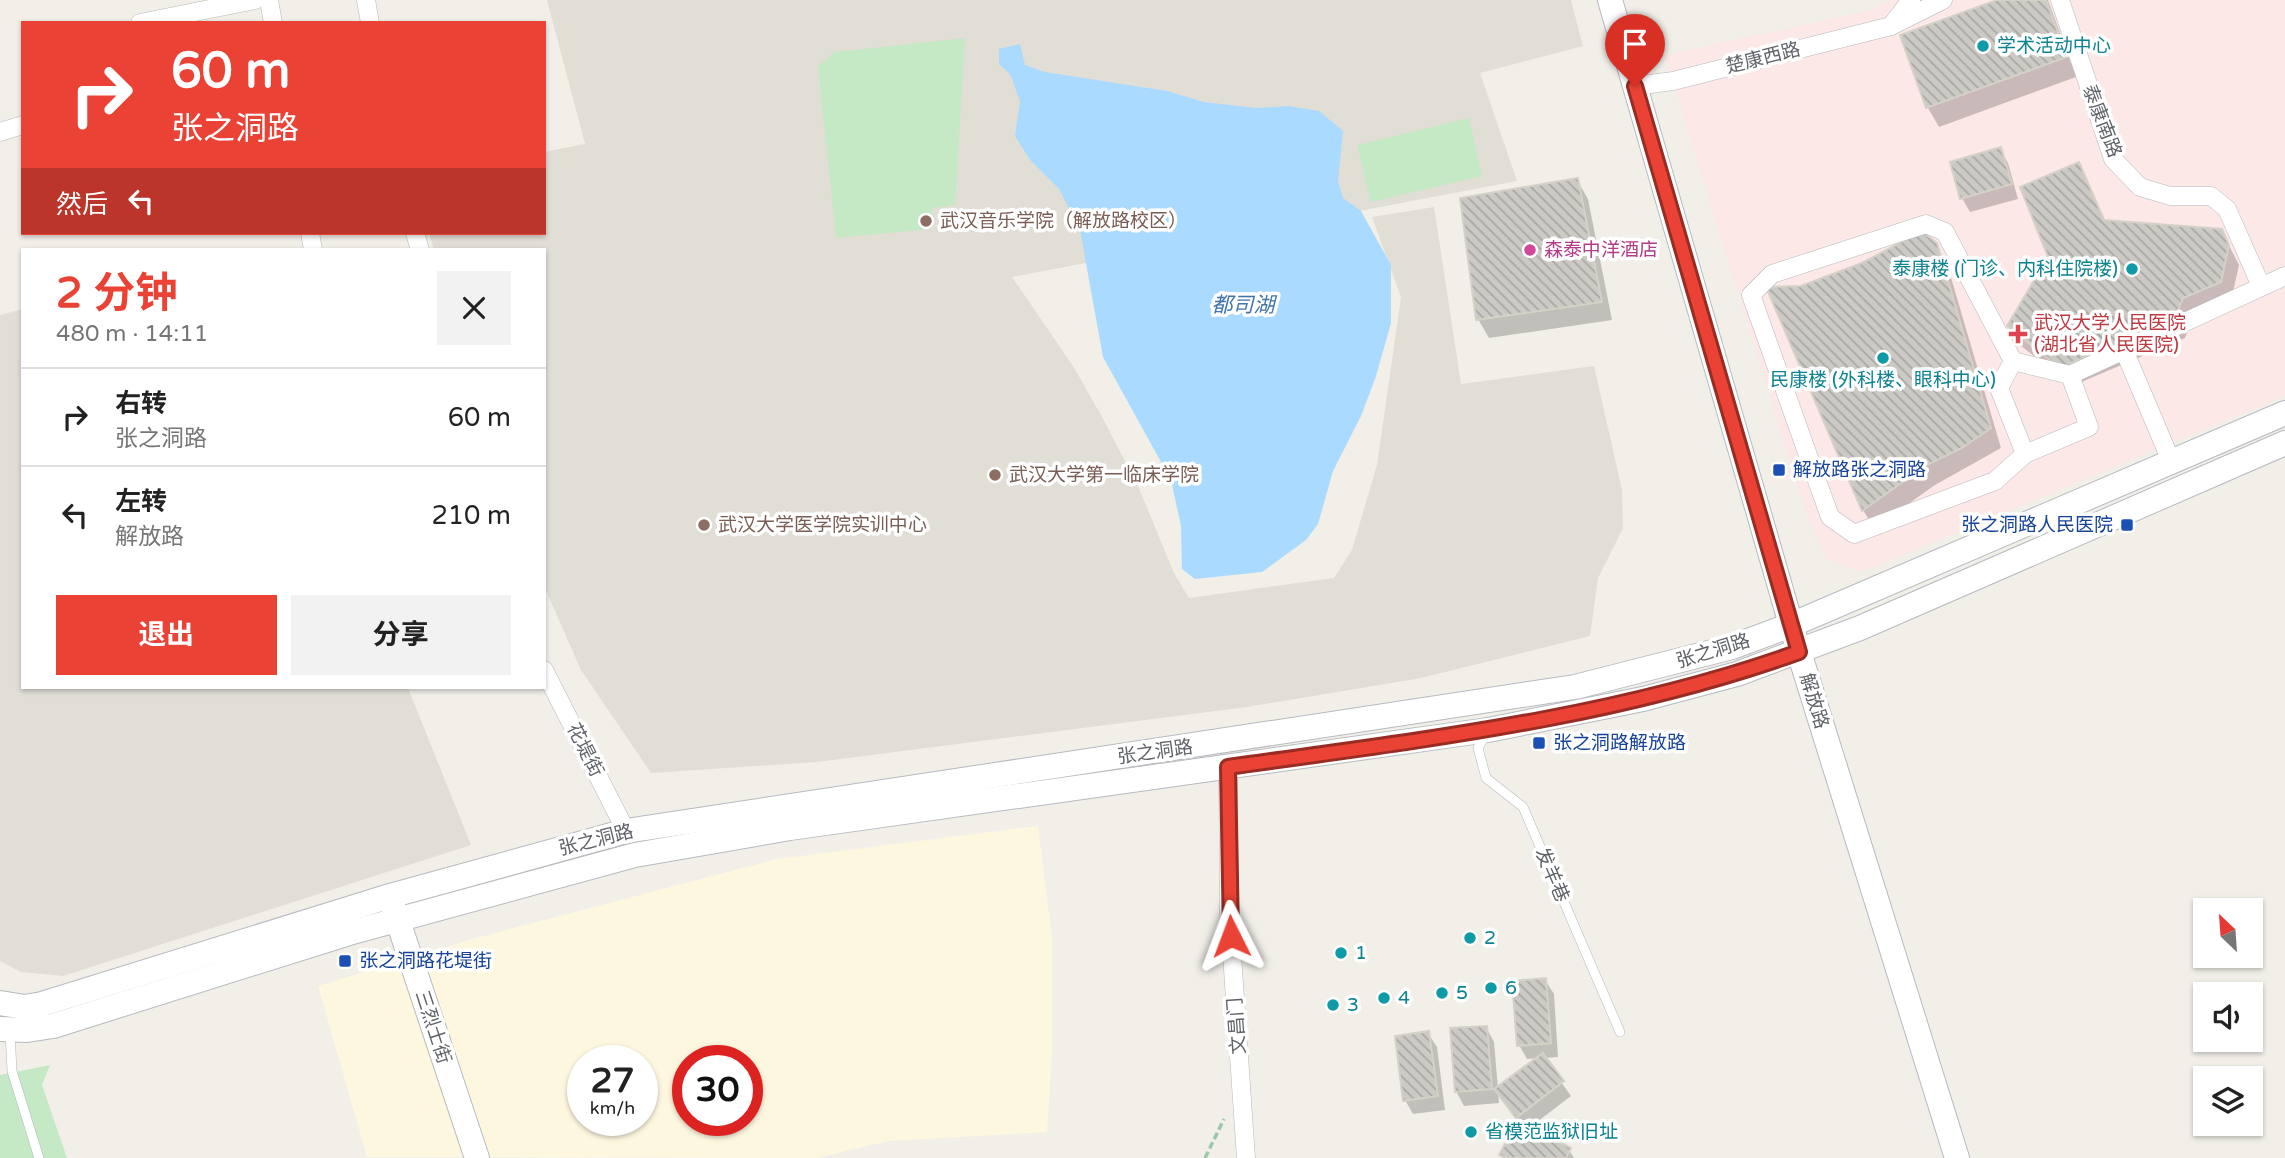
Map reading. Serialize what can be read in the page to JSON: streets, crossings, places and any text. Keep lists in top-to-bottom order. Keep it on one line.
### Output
{"streets":{"main road":["张之洞路","解放路","三烈士街"],"street":["楚康西路","泰康南路","花堤街","文昌门"],"lane":["发羊巷"]},"crossings":[["楚康西路","解放路"],["张之洞路","解放路"],["张之洞路","花堤街"],["张之洞路","发羊巷"],["张之洞路","文昌门"],["张之洞路","三烈士街"]],"water":["都司湖"],"places":{"other":["学术活动中心","武汉音乐学院（解放路校区）","森泰中洋酒店","泰康楼 (门诊、内科住院楼)","民康楼 (外科楼、眼科中心)","武汉大学第一临床学院","武汉大学医学院实训中心","2","1","6","5","4","3","省模范监狱旧址"],"health":["武汉大学人民医院 (湖北省人民医院)"],"transit":["解放路张之洞路","张之洞路人民医院","张之洞路解放路","张之洞路花堤街"]},"north":"top left","page":{"turn":["60 m","张之洞路"],"then":"然后","heading":["2 分钟","480 m · 14:11"],"list":[{"name":"右转","note":"张之洞路","value":"60 m"},{"name":"左转","note":"解放路","value":"210 m"}],"buttons":["退出","分享"],"speed":"27 km/h","limit":"30"}}
